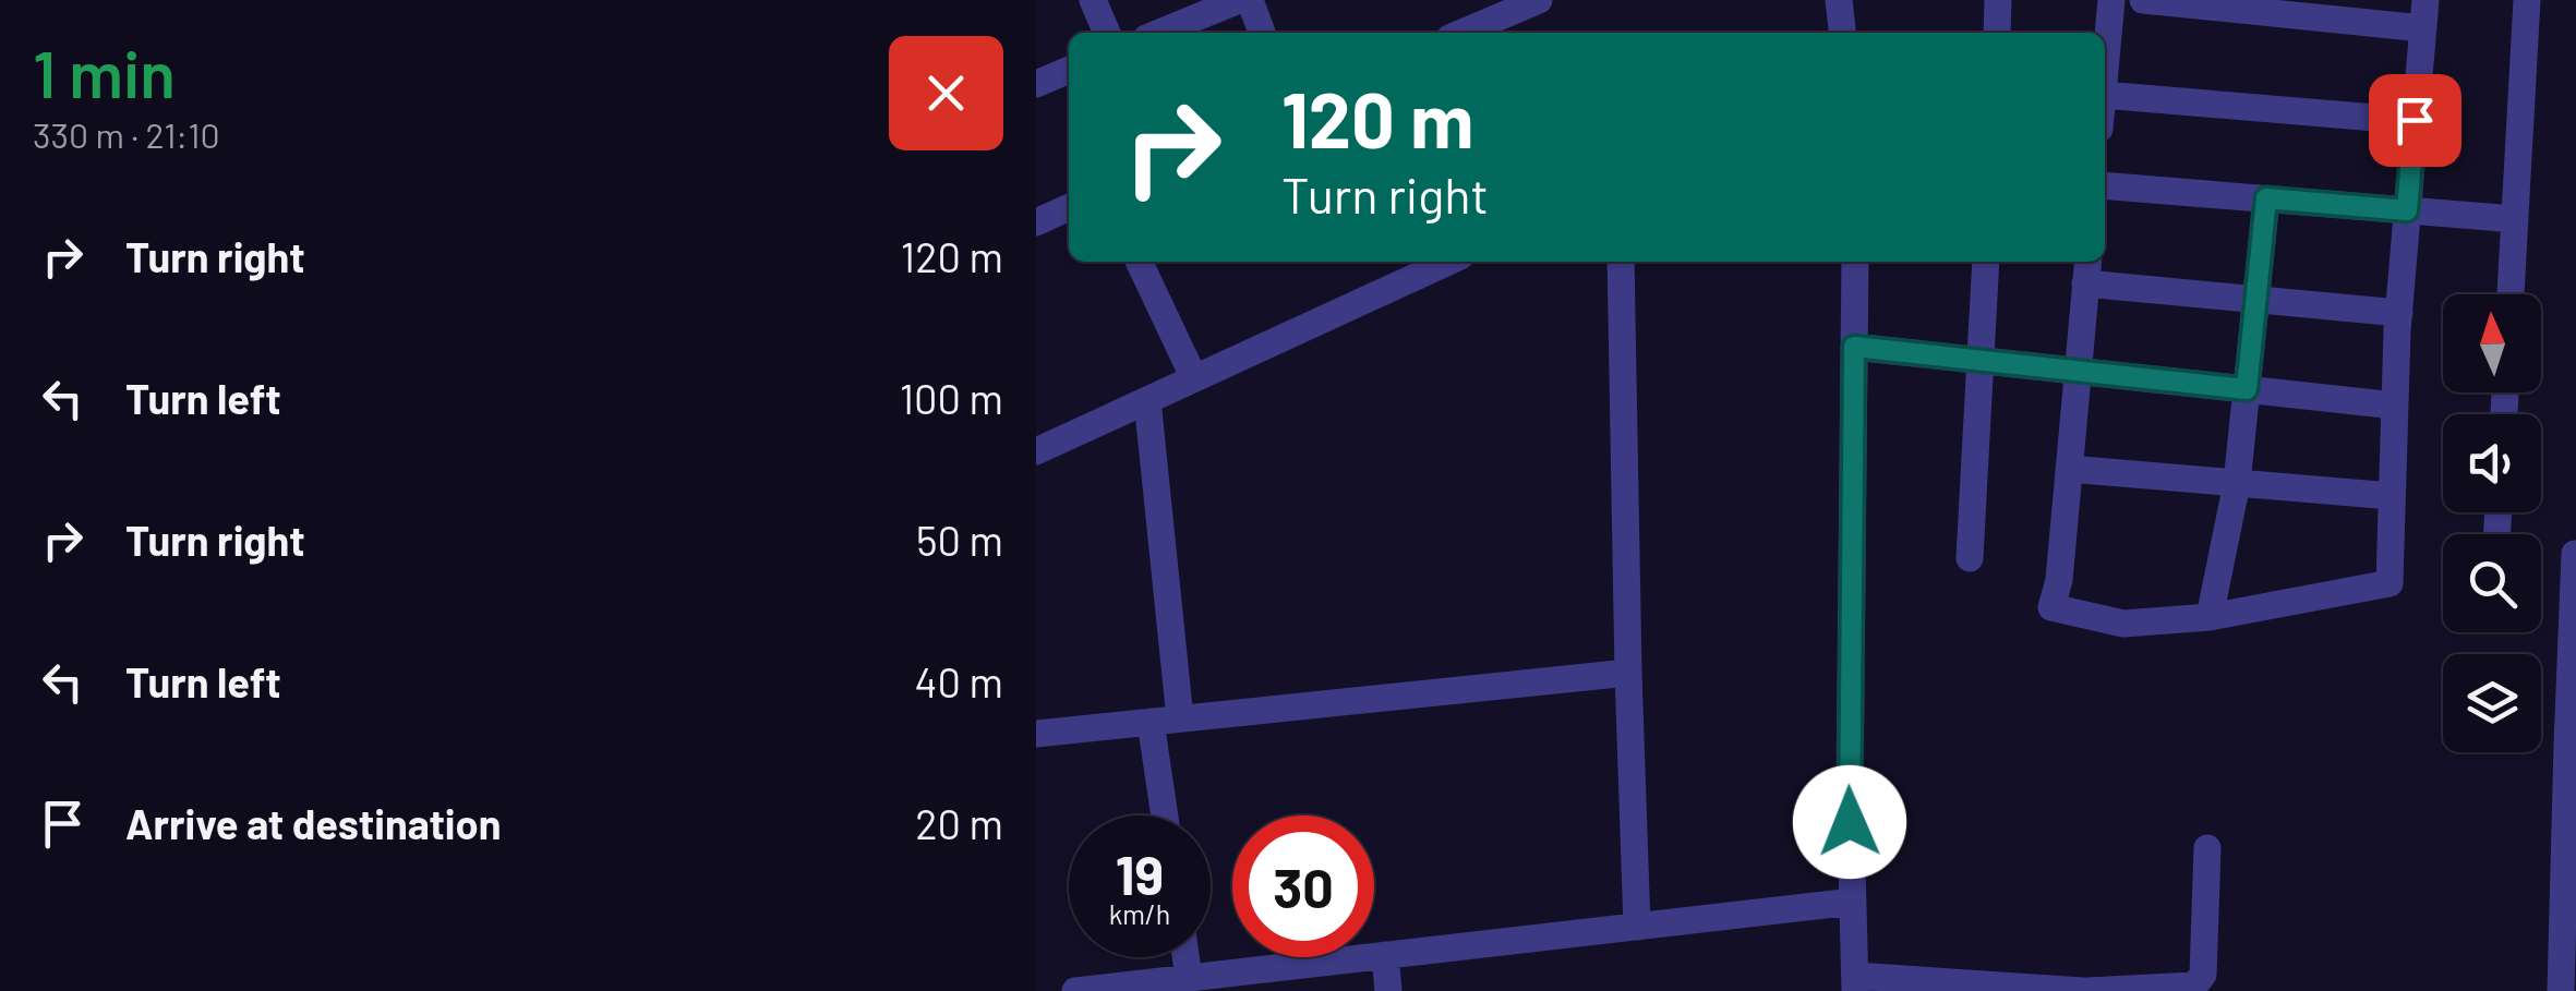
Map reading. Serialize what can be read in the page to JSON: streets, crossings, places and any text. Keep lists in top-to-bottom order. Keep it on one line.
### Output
{"north":"top","page":{"heading":["1 min","330 m · 21:10"],"turn":["120 m","Turn right"],"list":[{"name":"Turn right","value":"120 m"},{"name":"Turn left","value":"100 m"},{"name":"Turn right","value":"50 m"},{"name":"Turn left","value":"40 m"},{"name":"Arrive at destination","value":"20 m"}],"speed":"19 km/h","limit":"30"}}
